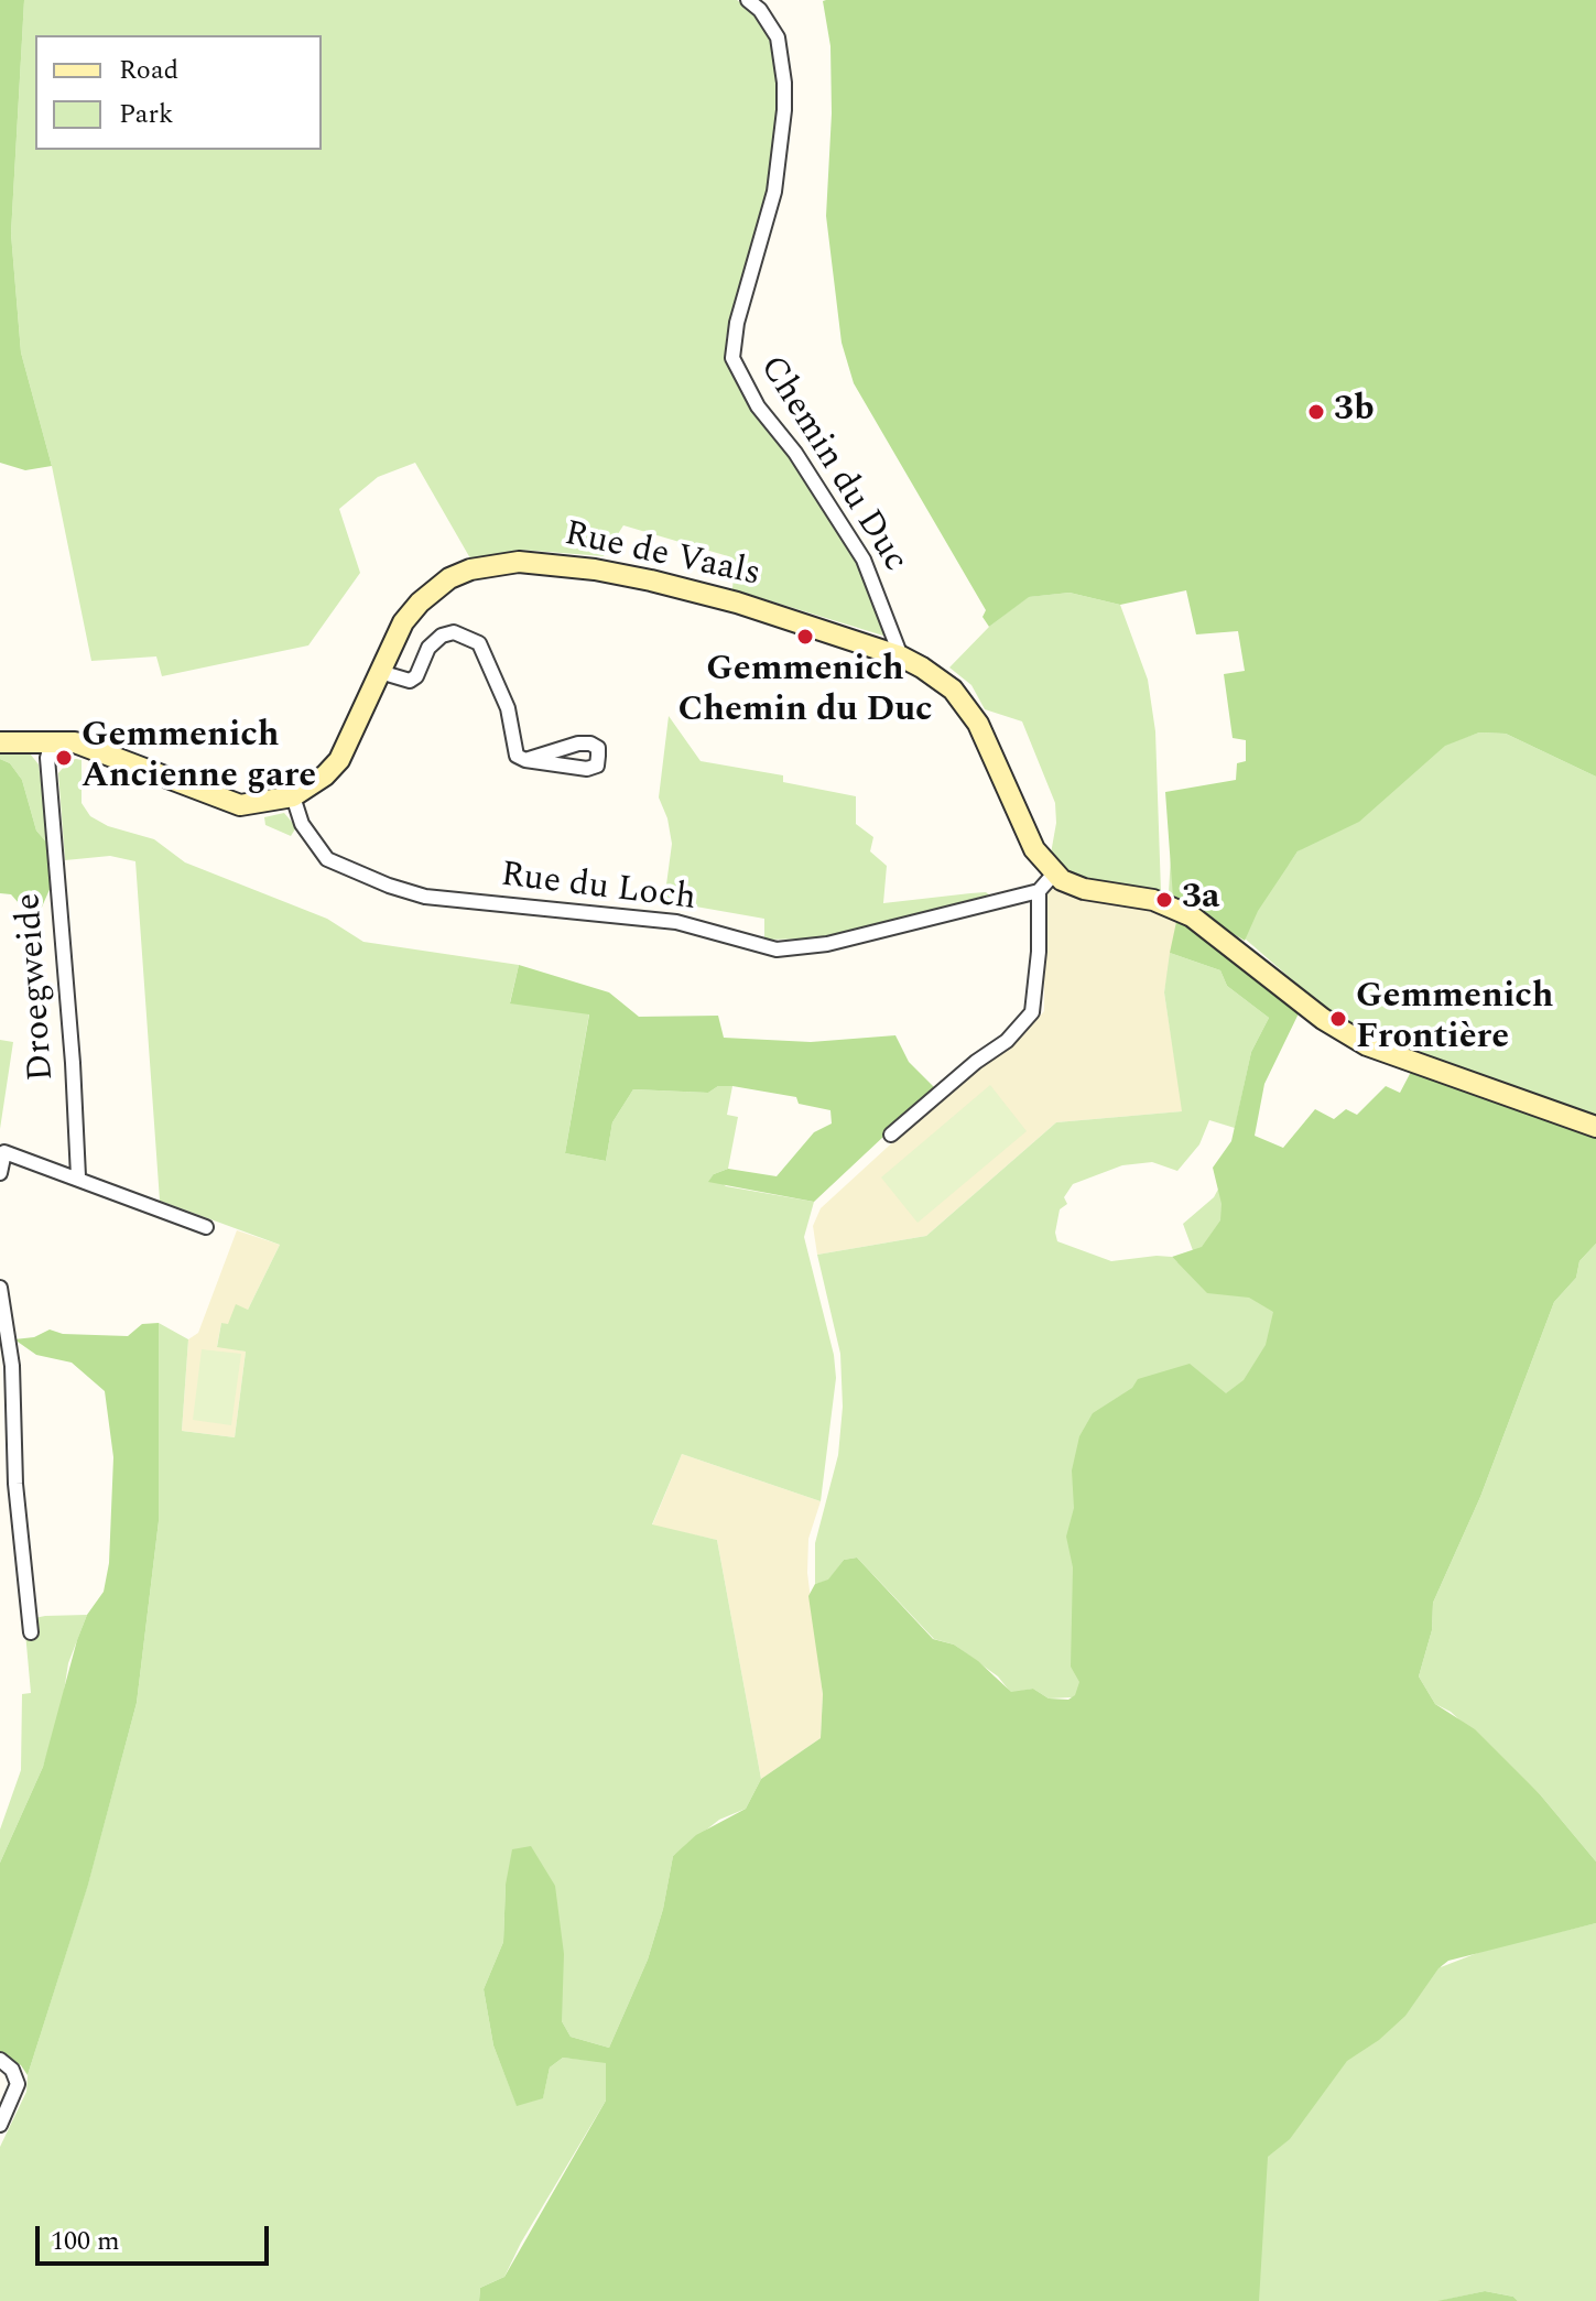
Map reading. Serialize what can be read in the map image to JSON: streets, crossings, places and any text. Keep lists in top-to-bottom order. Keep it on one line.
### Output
{"streets":{"main road":["Rue de Vaals"],"street":["Chemin du Duc","Rue du Loch","Droegweide"]},"crossings":[["Chemin du Duc","Rue de Vaals"],["Rue de Vaals","Rue du Loch"],["Rue de Vaals","Droegweide"]],"places":["3b","Gemmenich Chemin du Duc","Gemmenich Ancienne gare","3a","Gemmenich Frontière"],"legend":["Road","Park"],"scale_bar":"100 m"}
